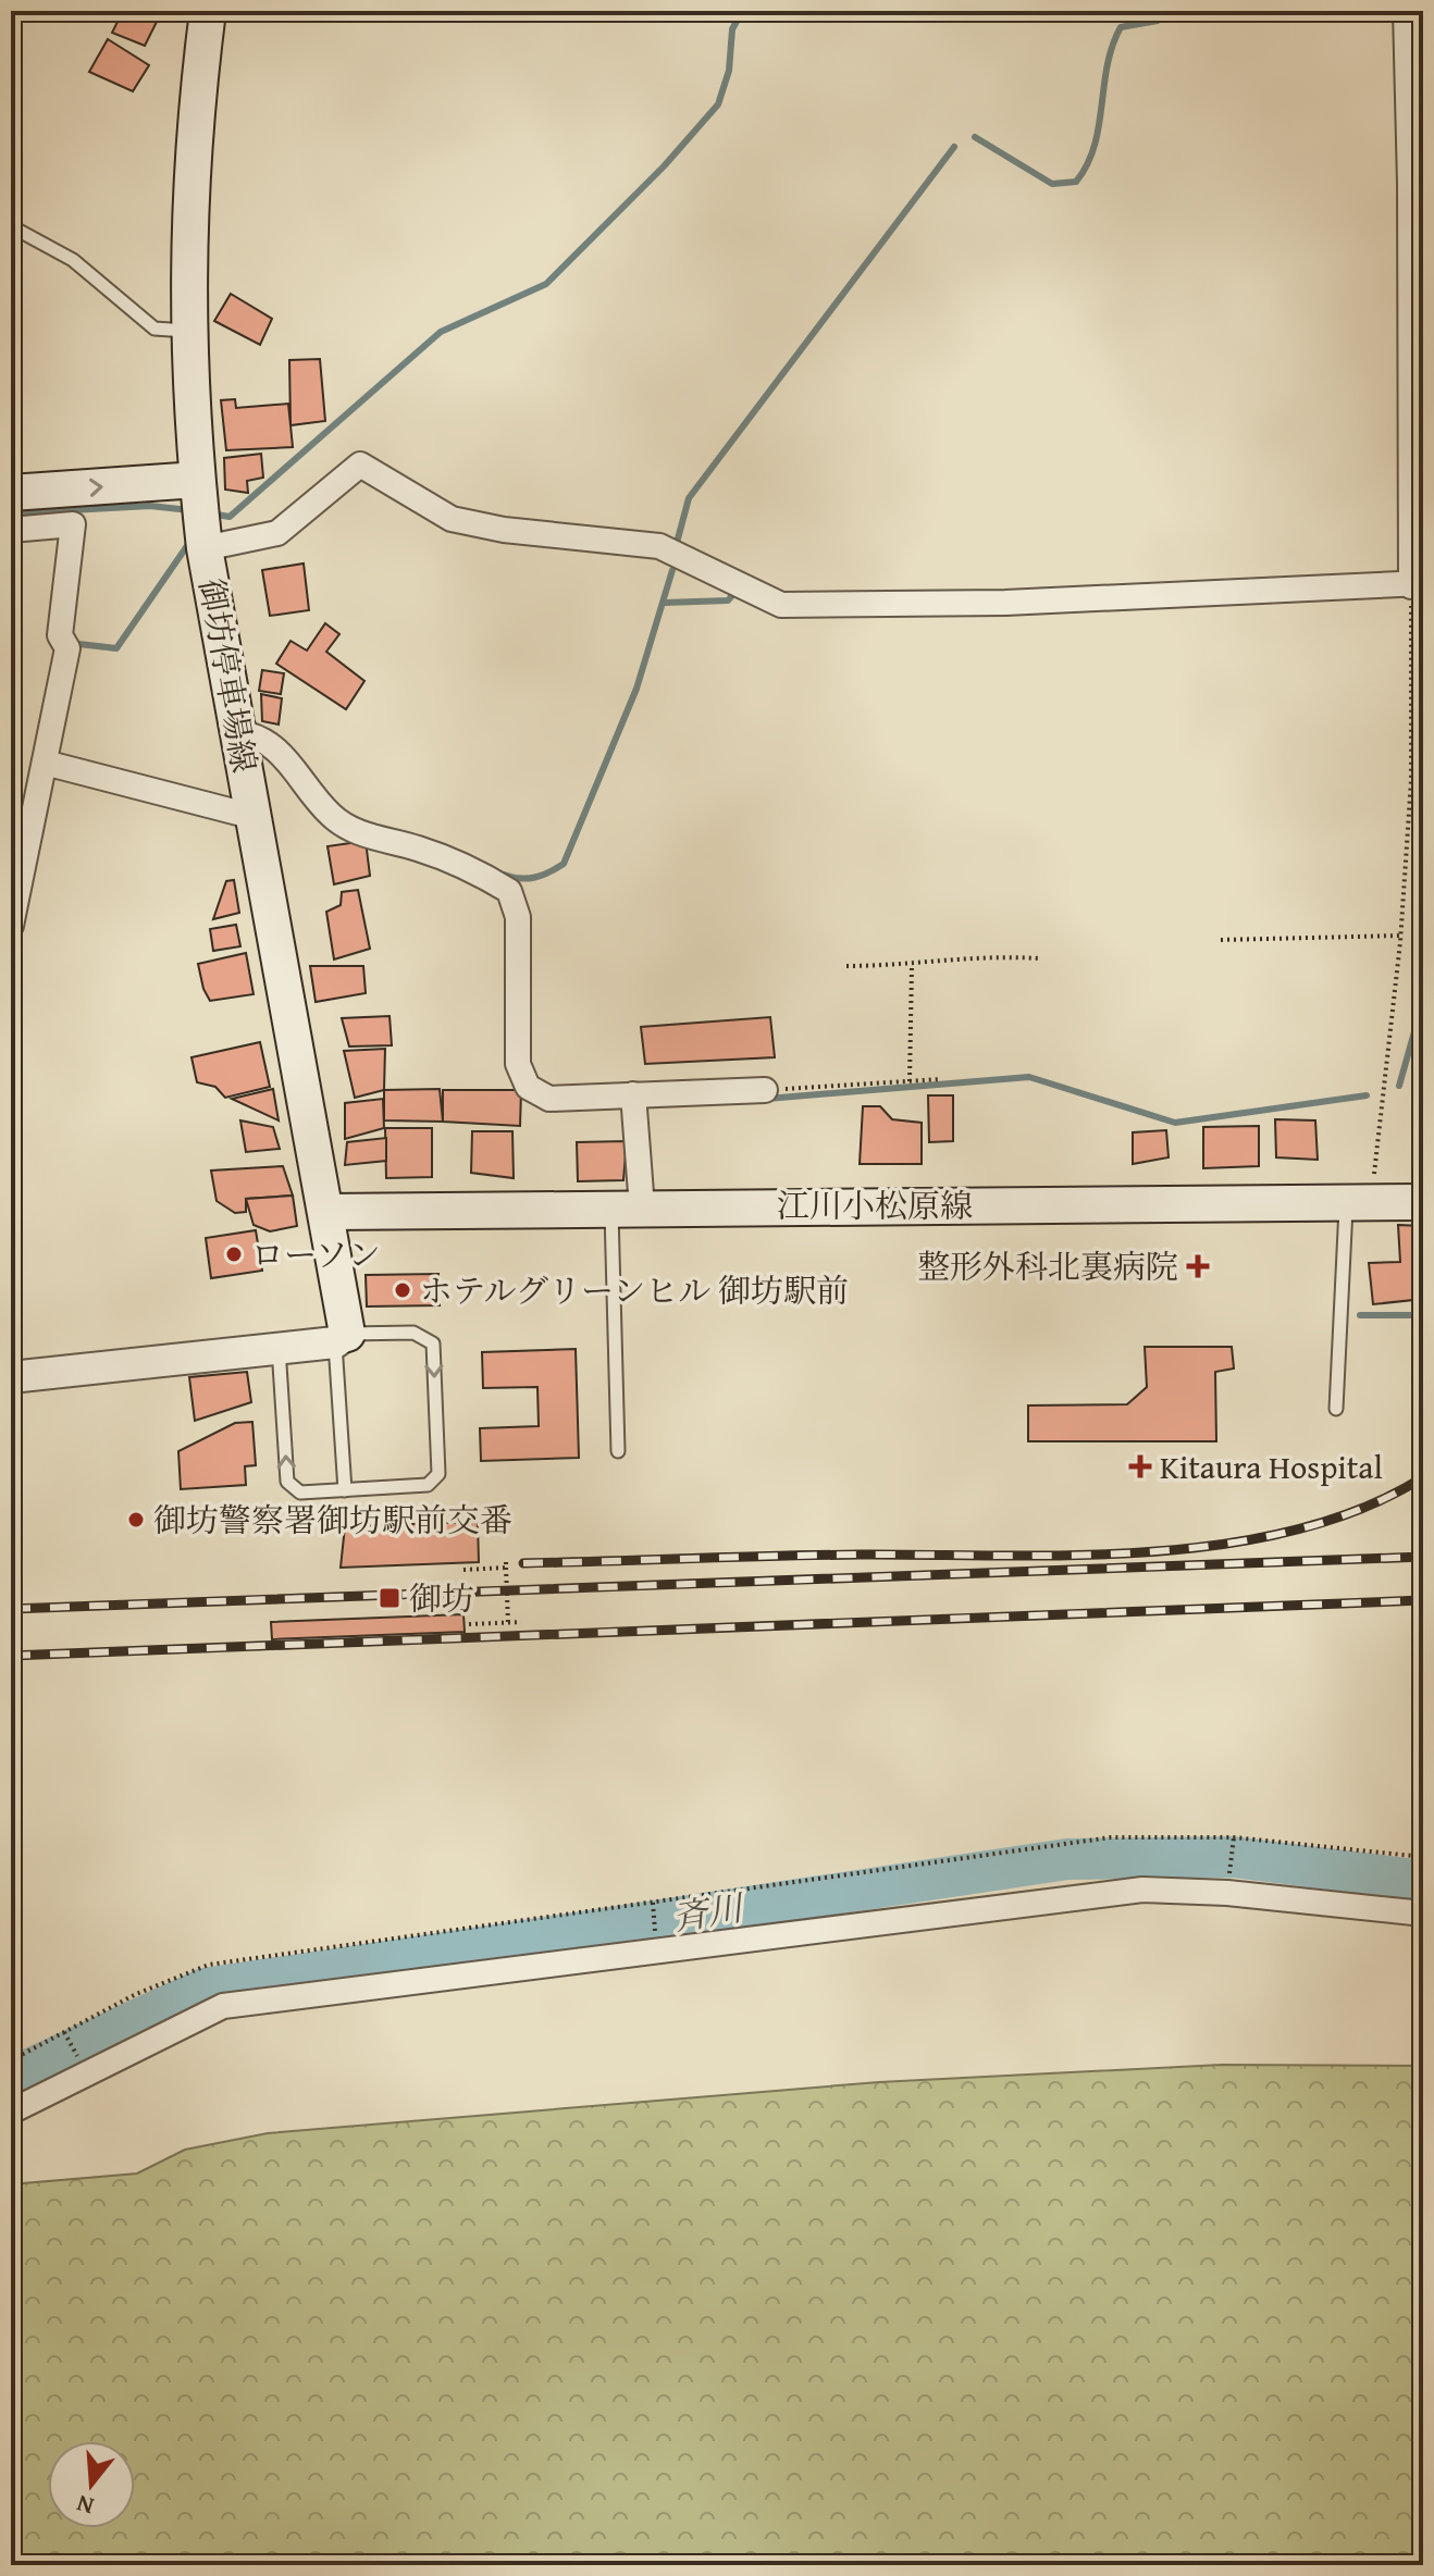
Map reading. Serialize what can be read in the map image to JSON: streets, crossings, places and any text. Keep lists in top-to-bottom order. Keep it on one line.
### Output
{"streets":{"main road":["御坊停車場線","江川小松原線"]},"crossings":[["御坊停車場線","江川小松原線"]],"water":["斉川"],"places":{"other":["ローソン","ホテルグリーンヒル 御坊駅前","御坊警察署御坊駅前交番"],"health":["整形外科北裏病院","Kitaura Hospital"],"transit":["御坊"]},"north":"bottom"}
